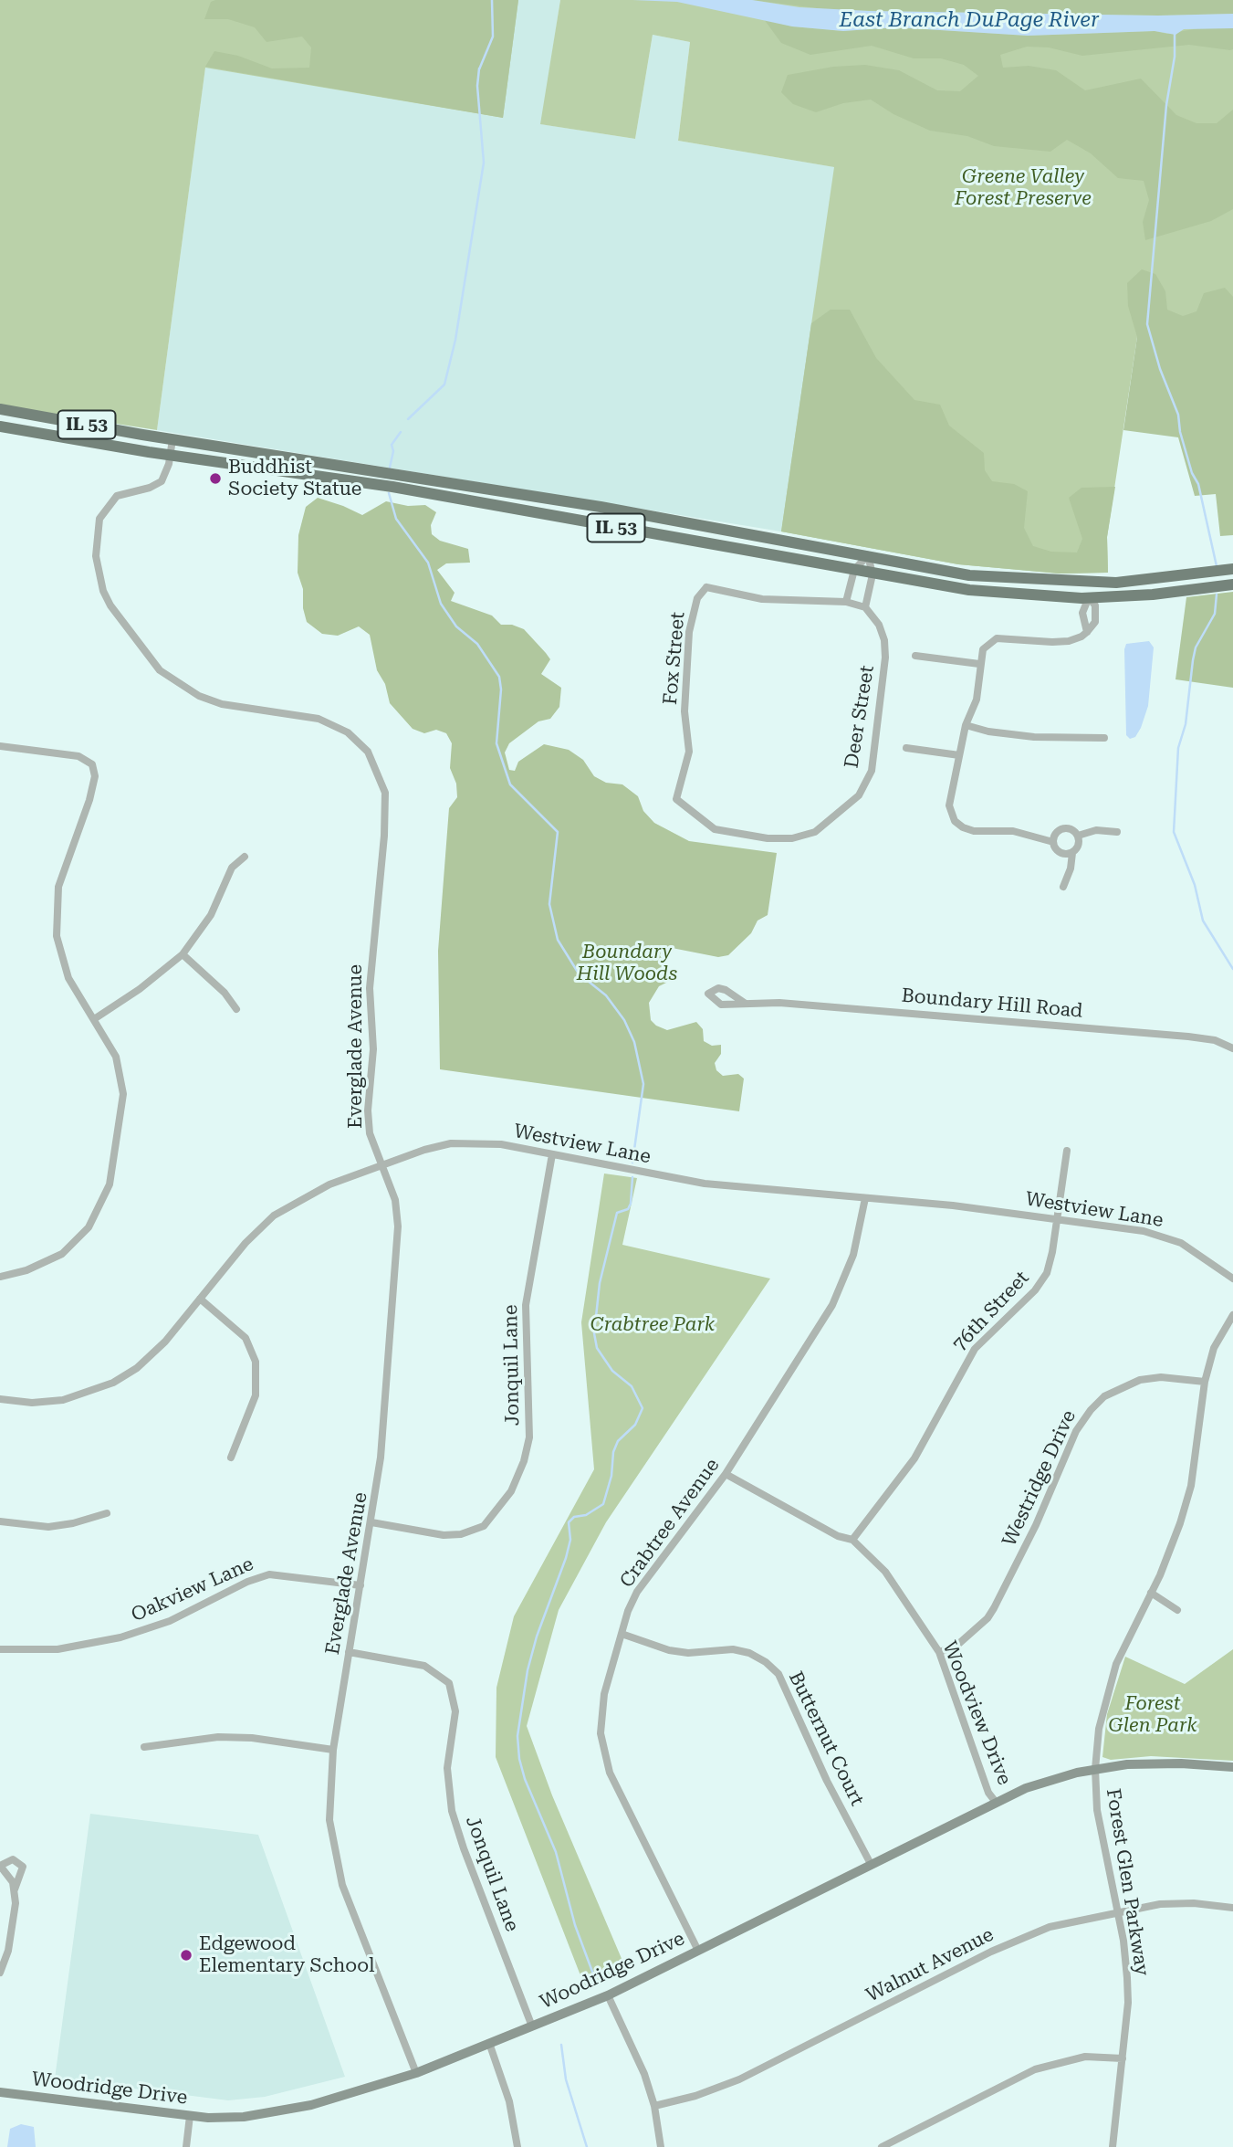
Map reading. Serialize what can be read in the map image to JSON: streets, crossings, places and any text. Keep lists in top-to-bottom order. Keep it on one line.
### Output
{"streets":{"main road":["IL 53"],"street":["Fox Street","Deer Street","Boundary Hill Road","Everglade Avenue","Westview Lane","76th Street","Jonquil Lane","Westridge Drive","Crabtree Avenue","Oakview Lane","Woodview Drive","Butternut Court","Forest Glen Parkway","Walnut Avenue","Woodridge Drive"]},"crossings":[["IL 53","Everglade Avenue"],["Fox Street","Deer Street"],["Everglade Avenue","Westview Lane"],["Everglade Avenue","Jonquil Lane"],["Everglade Avenue","Oakview Lane"],["Everglade Avenue","Woodridge Drive"],["Westview Lane","76th Street"],["Westview Lane","Jonquil Lane"],["Westview Lane","Crabtree Avenue"],["76th Street","Woodview Drive"],["Jonquil Lane","Woodridge Drive"],["Westridge Drive","Woodview Drive"],["Westridge Drive","Forest Glen Parkway"],["Crabtree Avenue","Woodview Drive"],["Crabtree Avenue","Butternut Court"],["Crabtree Avenue","Woodridge Drive"],["Woodview Drive","Woodridge Drive"],["Butternut Court","Woodridge Drive"],["Forest Glen Parkway","Walnut Avenue"],["Forest Glen Parkway","Woodridge Drive"]],"water":["East Branch DuPage River"],"parks":["Greene Valley Forest Preserve","Boundary Hill Woods","Crabtree Park","Forest Glen Park"],"places":["Buddhist Society Statue","Edgewood Elementary School"]}
